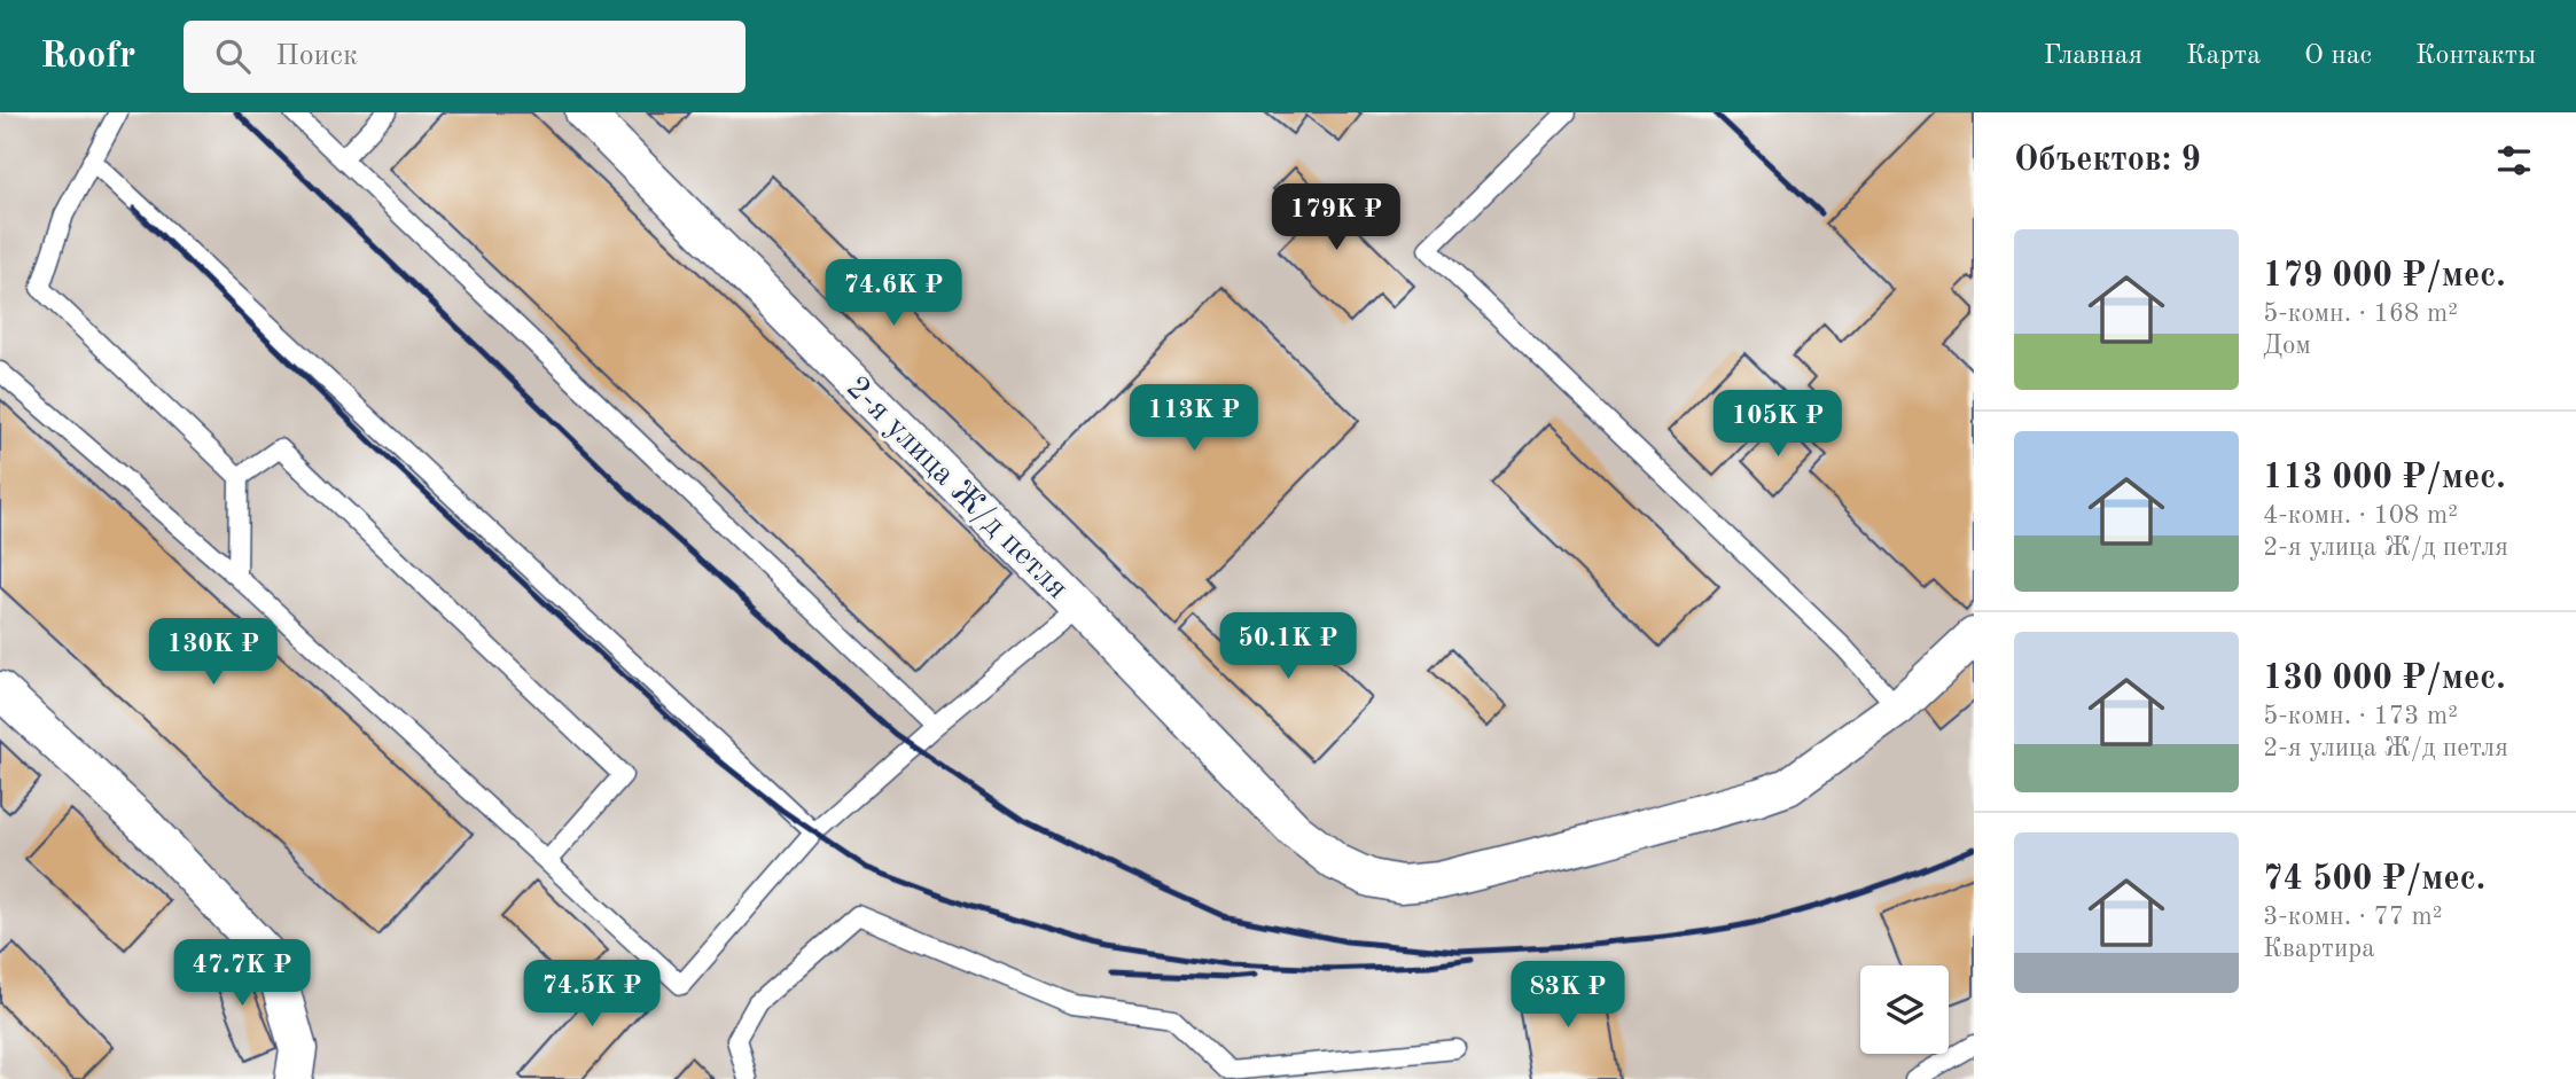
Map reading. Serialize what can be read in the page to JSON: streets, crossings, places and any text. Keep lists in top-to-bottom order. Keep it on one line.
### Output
{"streets":{"street":["2-я улица Ж/д петля"]},"page":{"header":"Roofr","search":"Поиск","nav":["Главная","Карта","О нас","Контакты"],"heading":"Объектов: 9","price":["179K ₽","74.6K ₽","113K ₽","105K ₽","50.1K ₽","130K ₽","47.7K ₽","74.5K ₽","83K ₽"],"list":[{"name":"179 000 ₽/мес.","note":"5-комн. · 168 m² · Дом"},{"name":"113 000 ₽/мес.","note":"4-комн. · 108 m² · 2-я улица Ж/д петля"},{"name":"130 000 ₽/мес.","note":"5-комн. · 173 m² · 2-я улица Ж/д петля"},{"name":"74 500 ₽/мес.","note":"3-комн. · 77 m² · Квартира"}]}}
